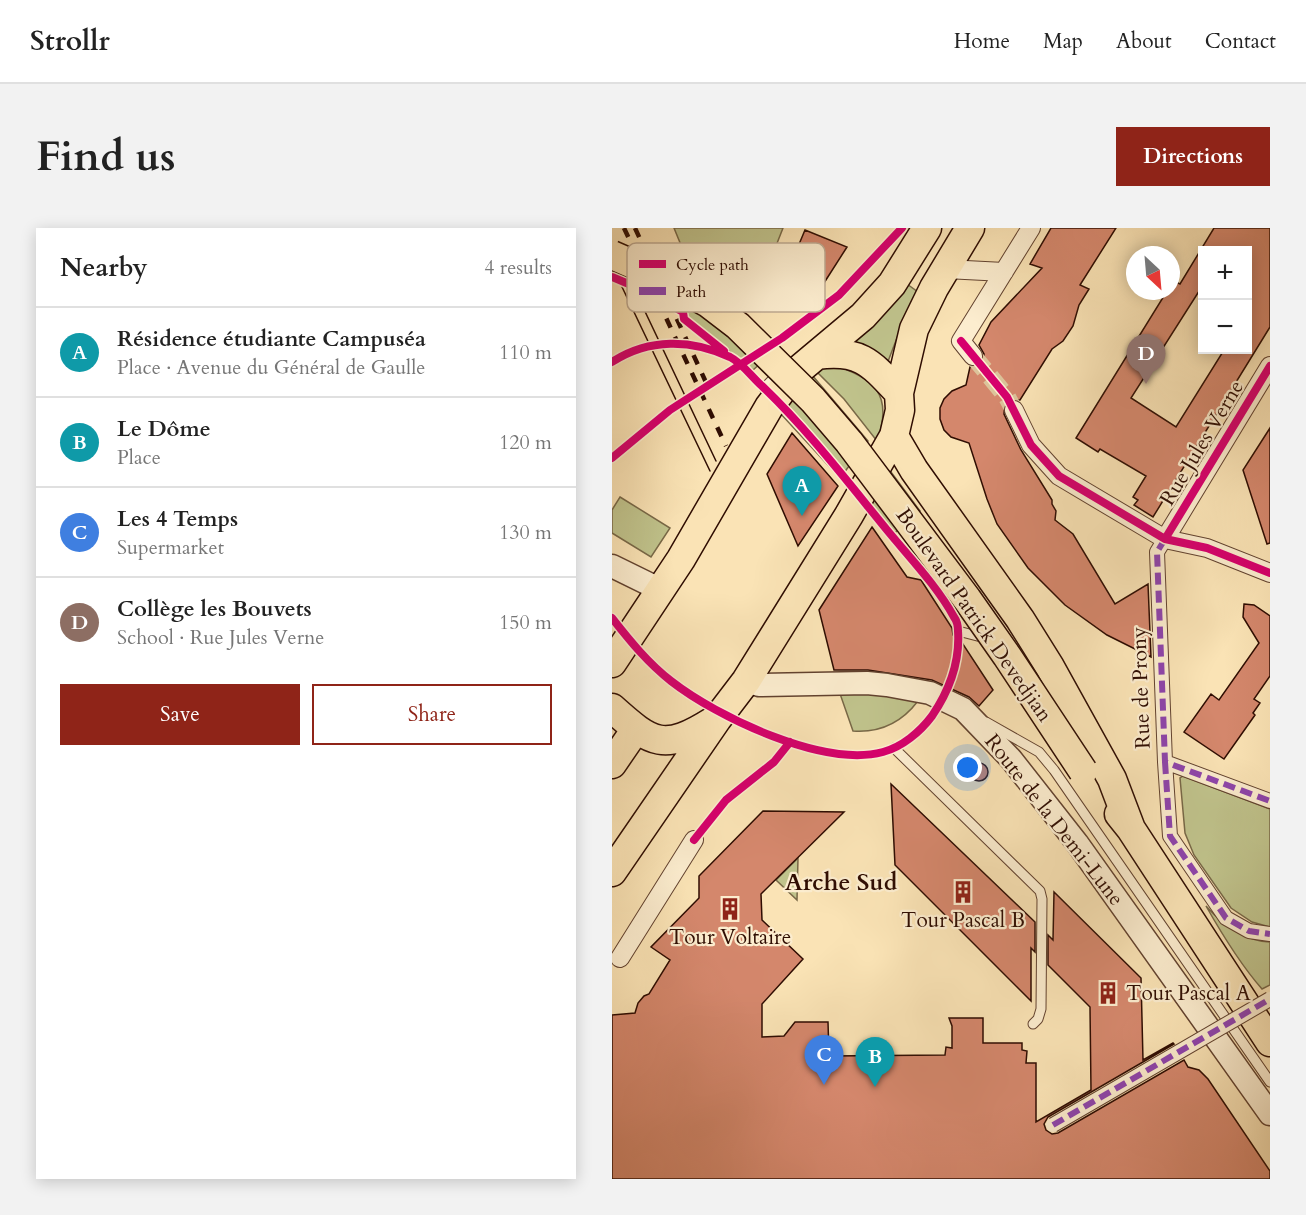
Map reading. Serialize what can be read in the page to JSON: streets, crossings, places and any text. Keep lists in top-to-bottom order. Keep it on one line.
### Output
{"streets":{"main road":["Boulevard Patrick Devedjian"],"street":["Rue Jules Verne","Rue de Prony","Route de la Demi-Lune"]},"crossings":[["Rue Jules Verne","Rue de Prony"]],"districts":["Arche Sud"],"places":{"building":["Tour Pascal B","Tour Voltaire","Tour Pascal A"]},"legend":["Cycle path","Path"],"north":"bottom right","page":{"header":"Strollr","nav":["Home","Map","About","Contact"],"buttons":["Directions",["Save","Share"]],"title":"Find us","heading":["Nearby","4 results"],"map_buttons":["+","−"],"list":[{"mark":"A","name":"Résidence étudiante Campuséa","note":"Place · Avenue du Général de Gaulle","value":"110 m"},{"mark":"B","name":"Le Dôme","note":"Place","value":"120 m"},{"mark":"C","name":"Les 4 Temps","note":"Supermarket","value":"130 m"},{"mark":"D","name":"Collège les Bouvets","note":"School · Rue Jules Verne","value":"150 m"}],"pins":["D","A","C","B"]}}
